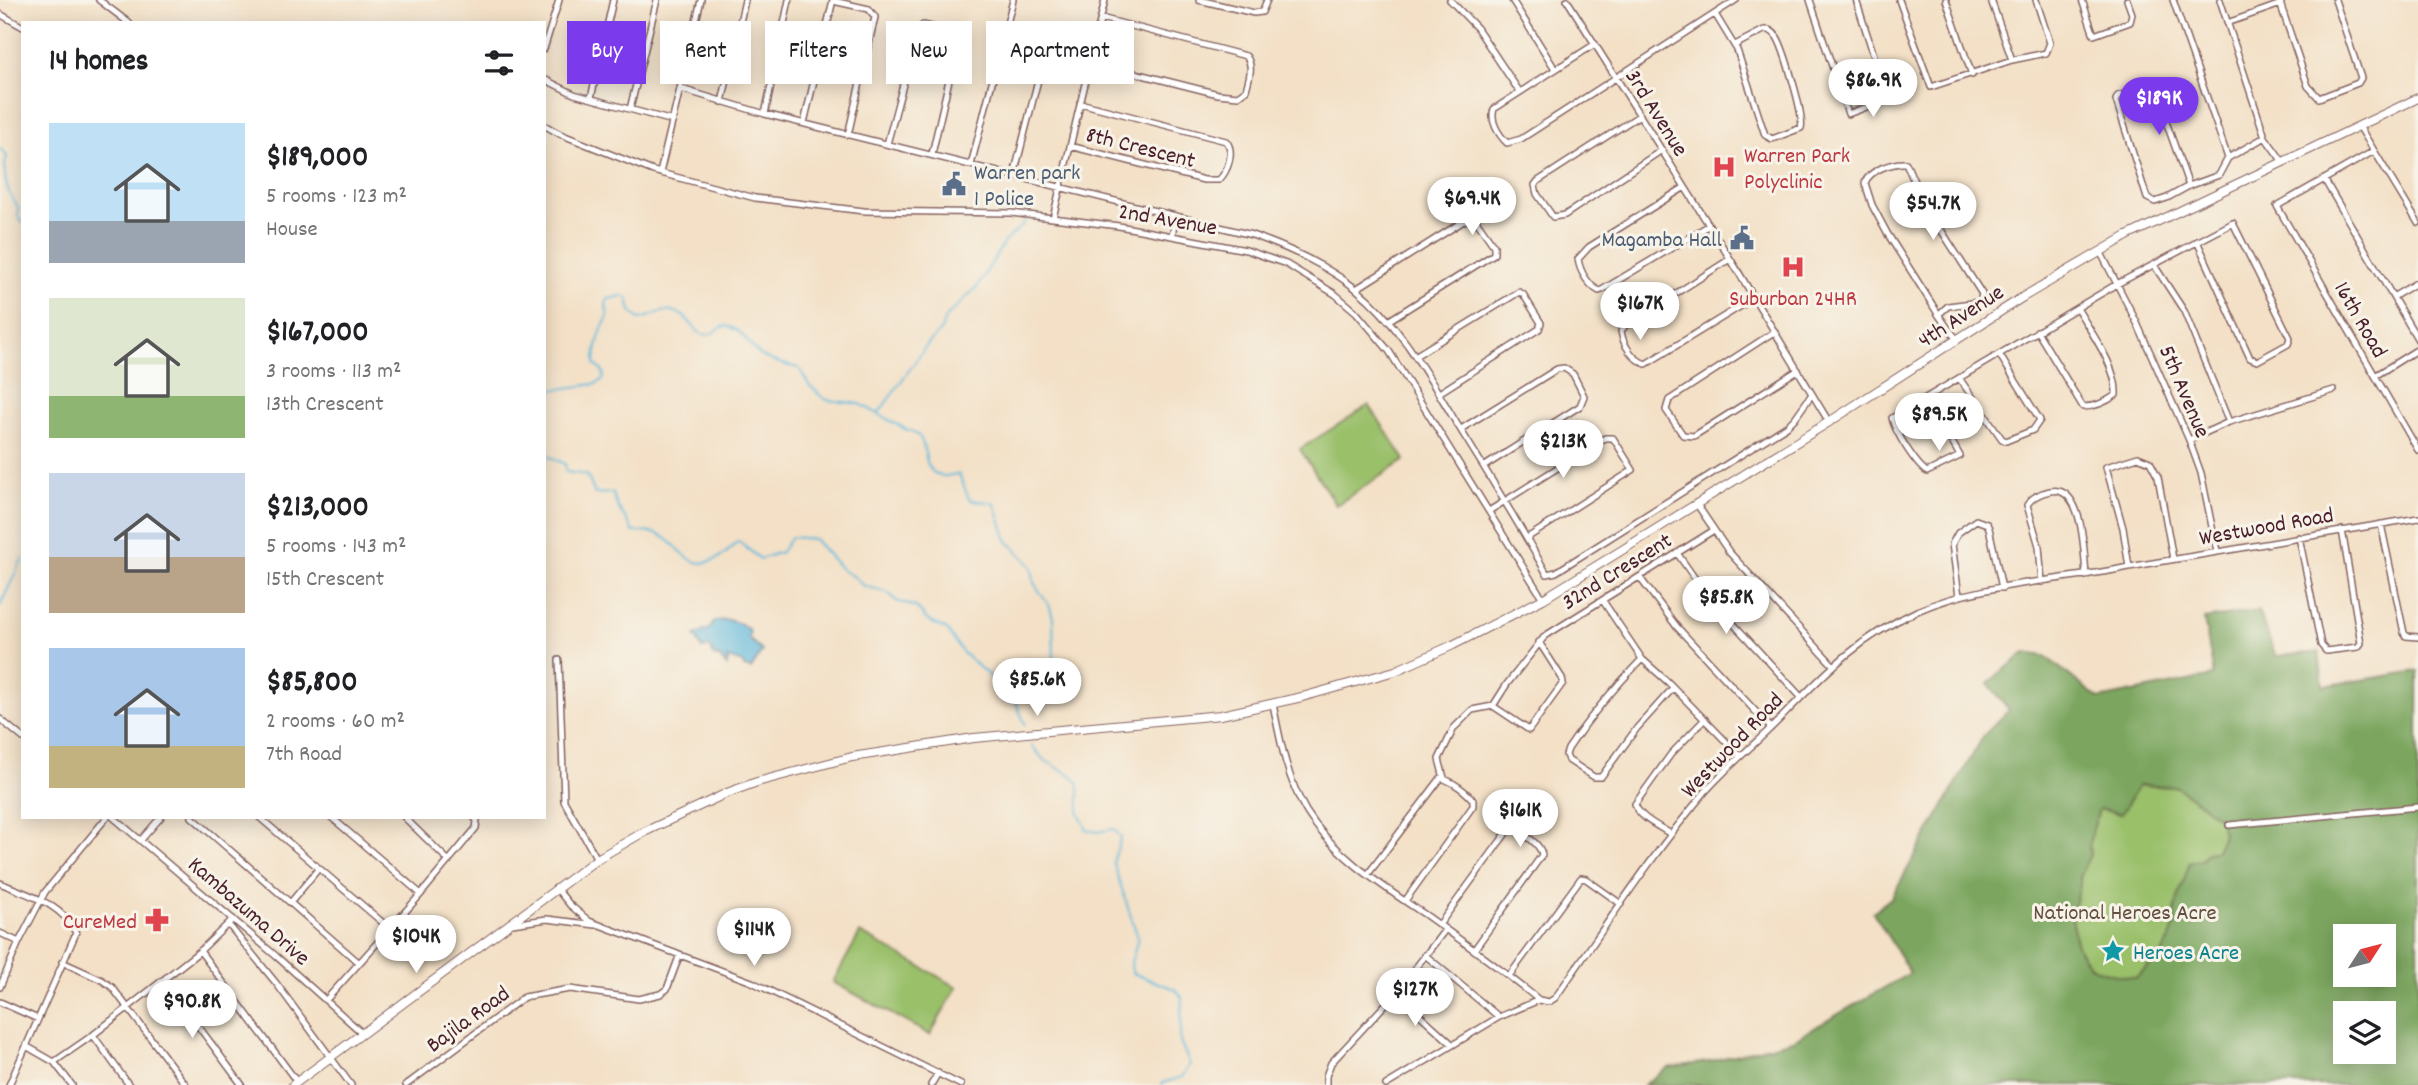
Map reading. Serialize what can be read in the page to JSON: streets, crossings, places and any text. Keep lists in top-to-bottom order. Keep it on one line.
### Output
{"streets":{"street":["3rd Avenue","8th Crescent","2nd Avenue","4th Avenue","16th Road","5th Avenue","Westwood Road","32nd Crescent","Kambazuma Drive","Bajila Road"]},"crossings":[["3rd Avenue","4th Avenue"],["2nd Avenue","4th Avenue"],["4th Avenue","5th Avenue"],["4th Avenue","Kambazuma Drive"],["5th Avenue","Westwood Road"]],"parks":["National Heroes Acre"],"places":{"hospital":["Warren Park Polyclinic","Suburban 24HR"],"public building":["Warren park 1 Police","Magamba Hall"],"pharmacy":["CureMed"],"place":["Heroes Acre"]},"north":"top right","page":{"chip":["Buy","Rent","Filters","New","Apartment"],"heading":"14 homes","price":["$86.9K","$189K","$69.4K","$54.7K","$167K","$89.5K","$213K","$85.8K","$85.6K","$161K","$114K","$104K","$127K","$90.8K"],"list":[{"name":"$189,000","note":"5 rooms · 123 m² · House"},{"name":"$167,000","note":"3 rooms · 113 m² · 13th Crescent"},{"name":"$213,000","note":"5 rooms · 143 m² · 15th Crescent"},{"name":"$85,800","note":"2 rooms · 60 m² · 7th Road"}]}}
